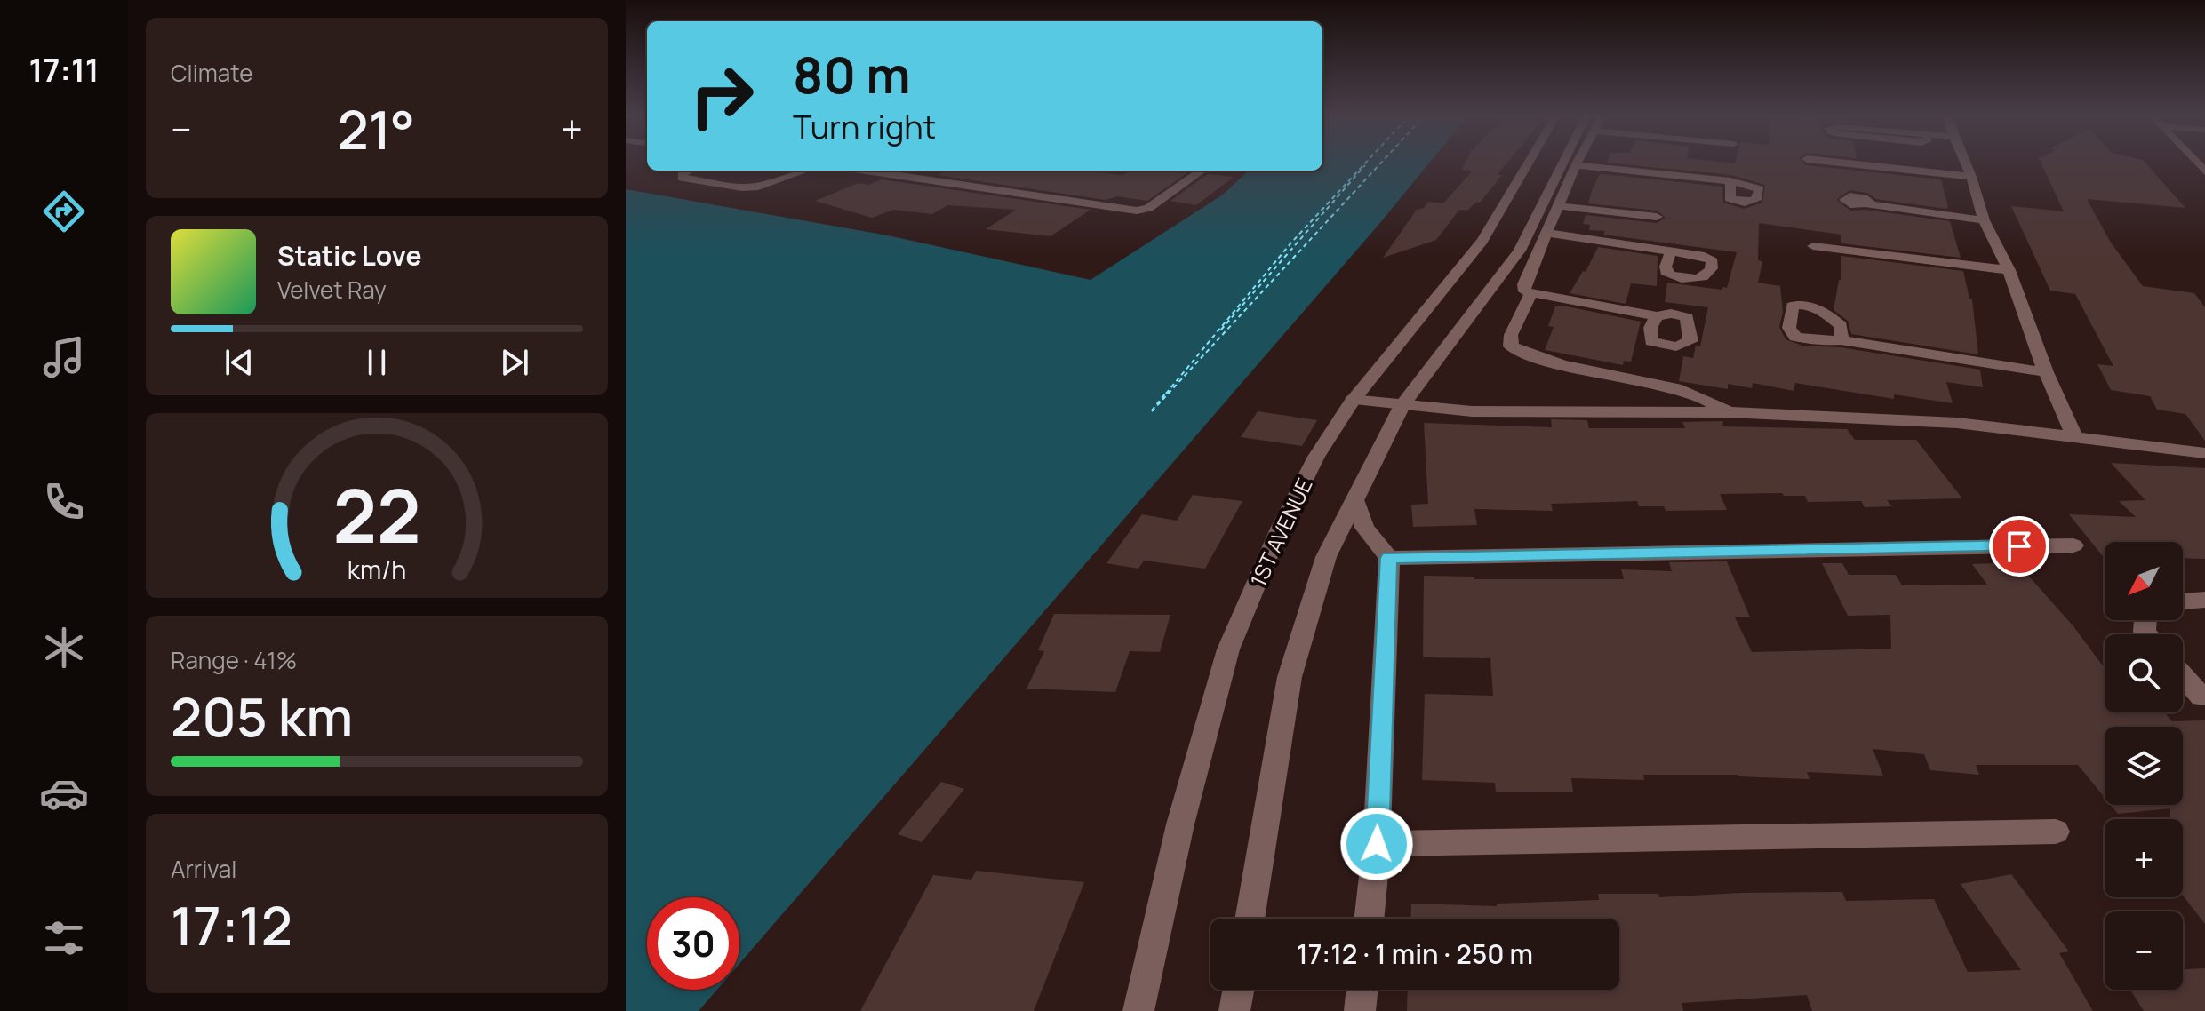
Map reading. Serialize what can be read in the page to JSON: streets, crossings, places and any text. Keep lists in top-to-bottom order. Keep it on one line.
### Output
{"streets":{"street":["1ST AVENUE"]},"north":"bottom left","page":{"tabs":"17:11","tile":["Climate",["Range · 41%","205 km"],["Arrival","17:12"]],"turn":["80 m","Turn right"],"heat":["−","21°","+"],"song":["Static Love","Velvet Ray"],"map_buttons":["+","−"],"limit":"30","trip":"17:12 · 1 min · 250 m","gauge":["22","km/h"]}}
